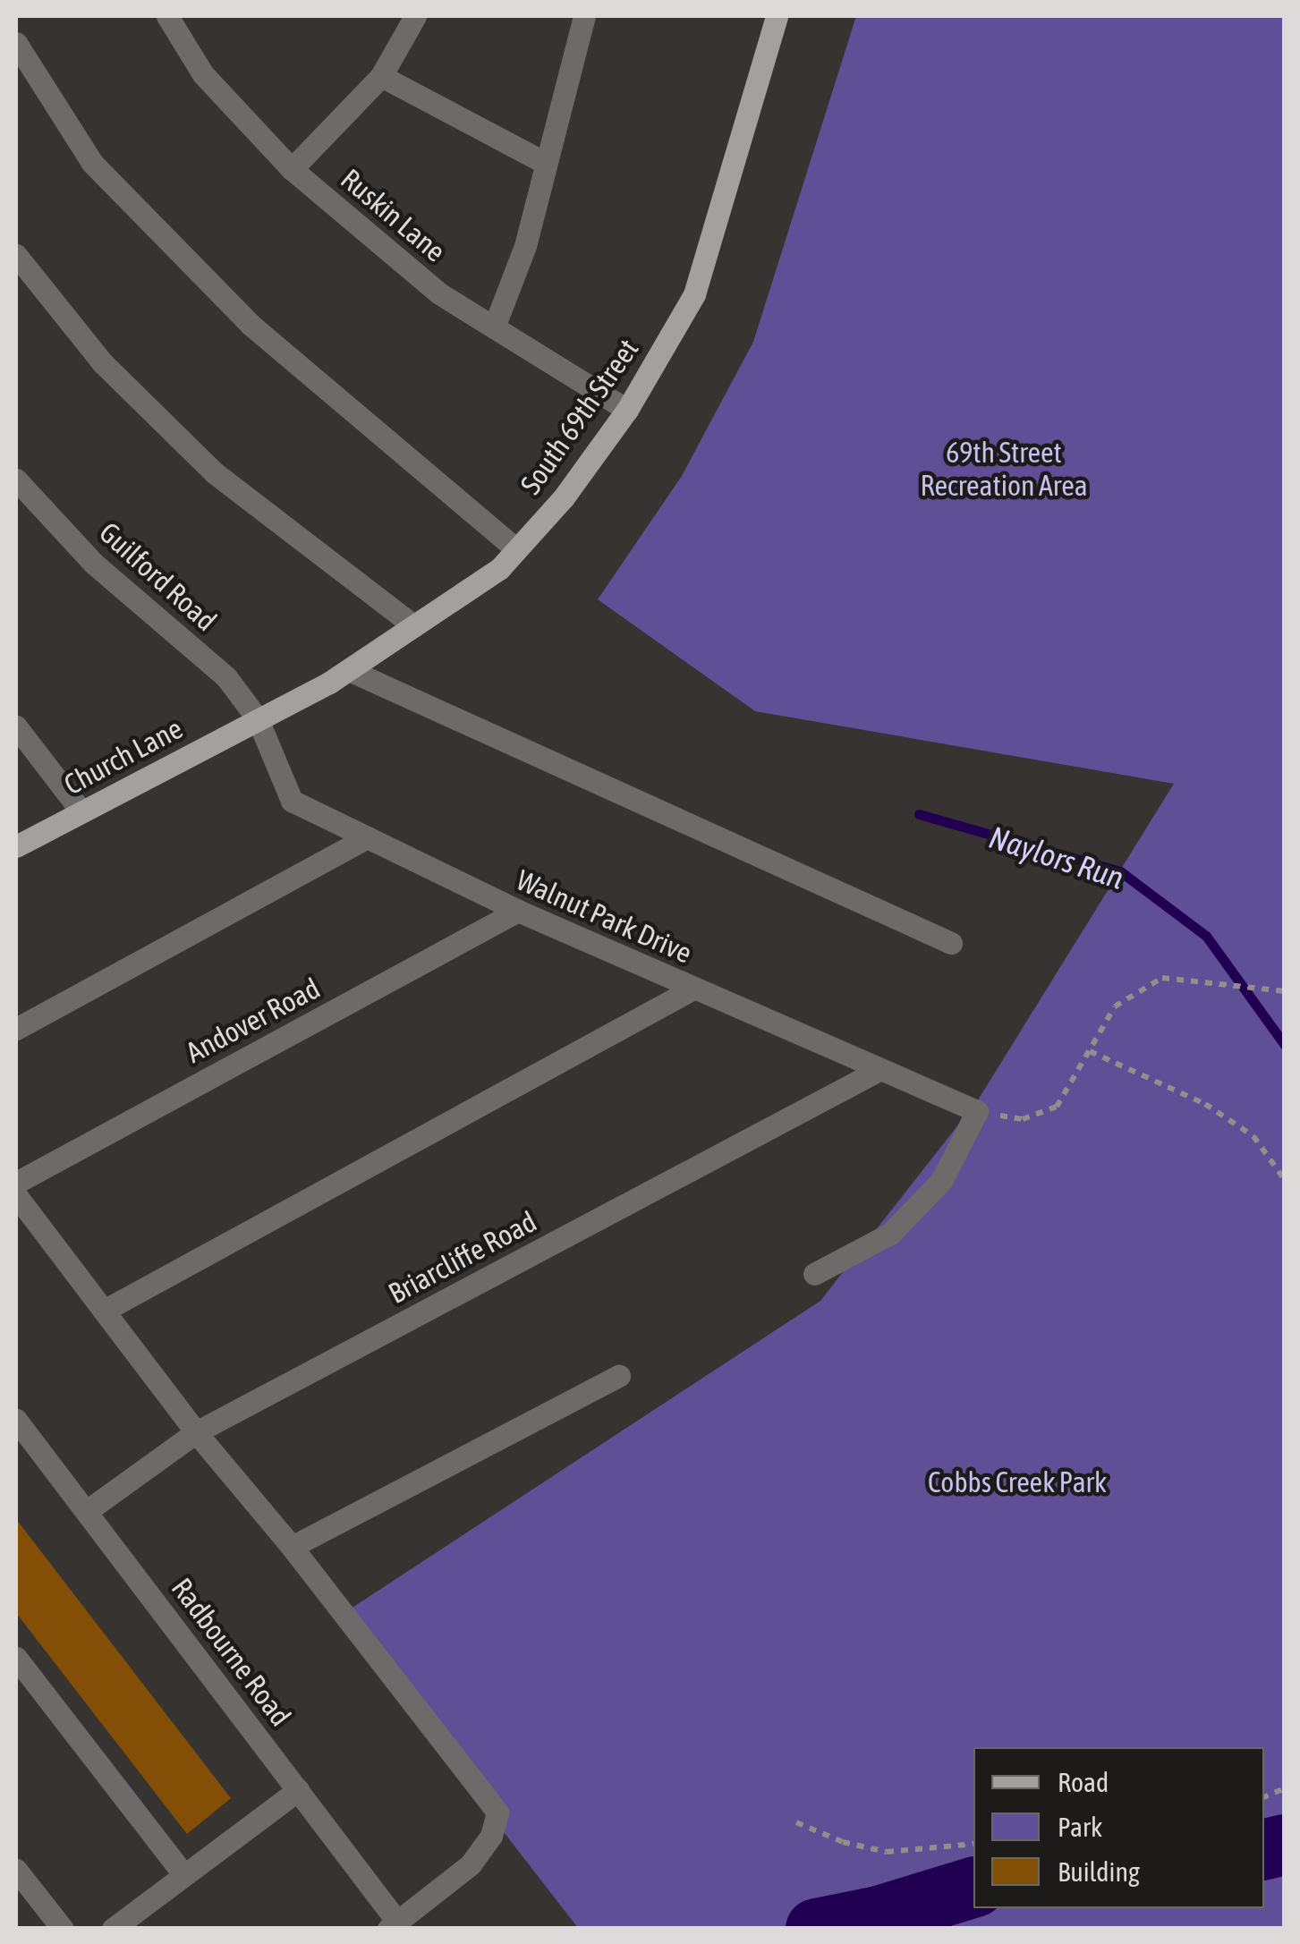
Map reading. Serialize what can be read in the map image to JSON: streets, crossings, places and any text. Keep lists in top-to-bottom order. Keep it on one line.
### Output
{"streets":{"main road":["South 69th Street","Church Lane"],"street":["Ruskin Lane","Guilford Road","Walnut Park Drive","Andover Road","Briarcliffe Road","Radbourne Road"]},"crossings":[["Ruskin Lane","South 69th Street"],["South 69th Street","Guilford Road"],["South 69th Street","Church Lane"],["South 69th Street","Walnut Park Drive"],["Guilford Road","Church Lane"],["Guilford Road","Walnut Park Drive"],["Church Lane","Walnut Park Drive"],["Walnut Park Drive","Andover Road"],["Walnut Park Drive","Briarcliffe Road"],["Briarcliffe Road","Radbourne Road"]],"water":["Naylors Run"],"parks":["69th Street Recreation Area","Cobbs Creek Park"],"legend":["Road","Park","Building"]}
